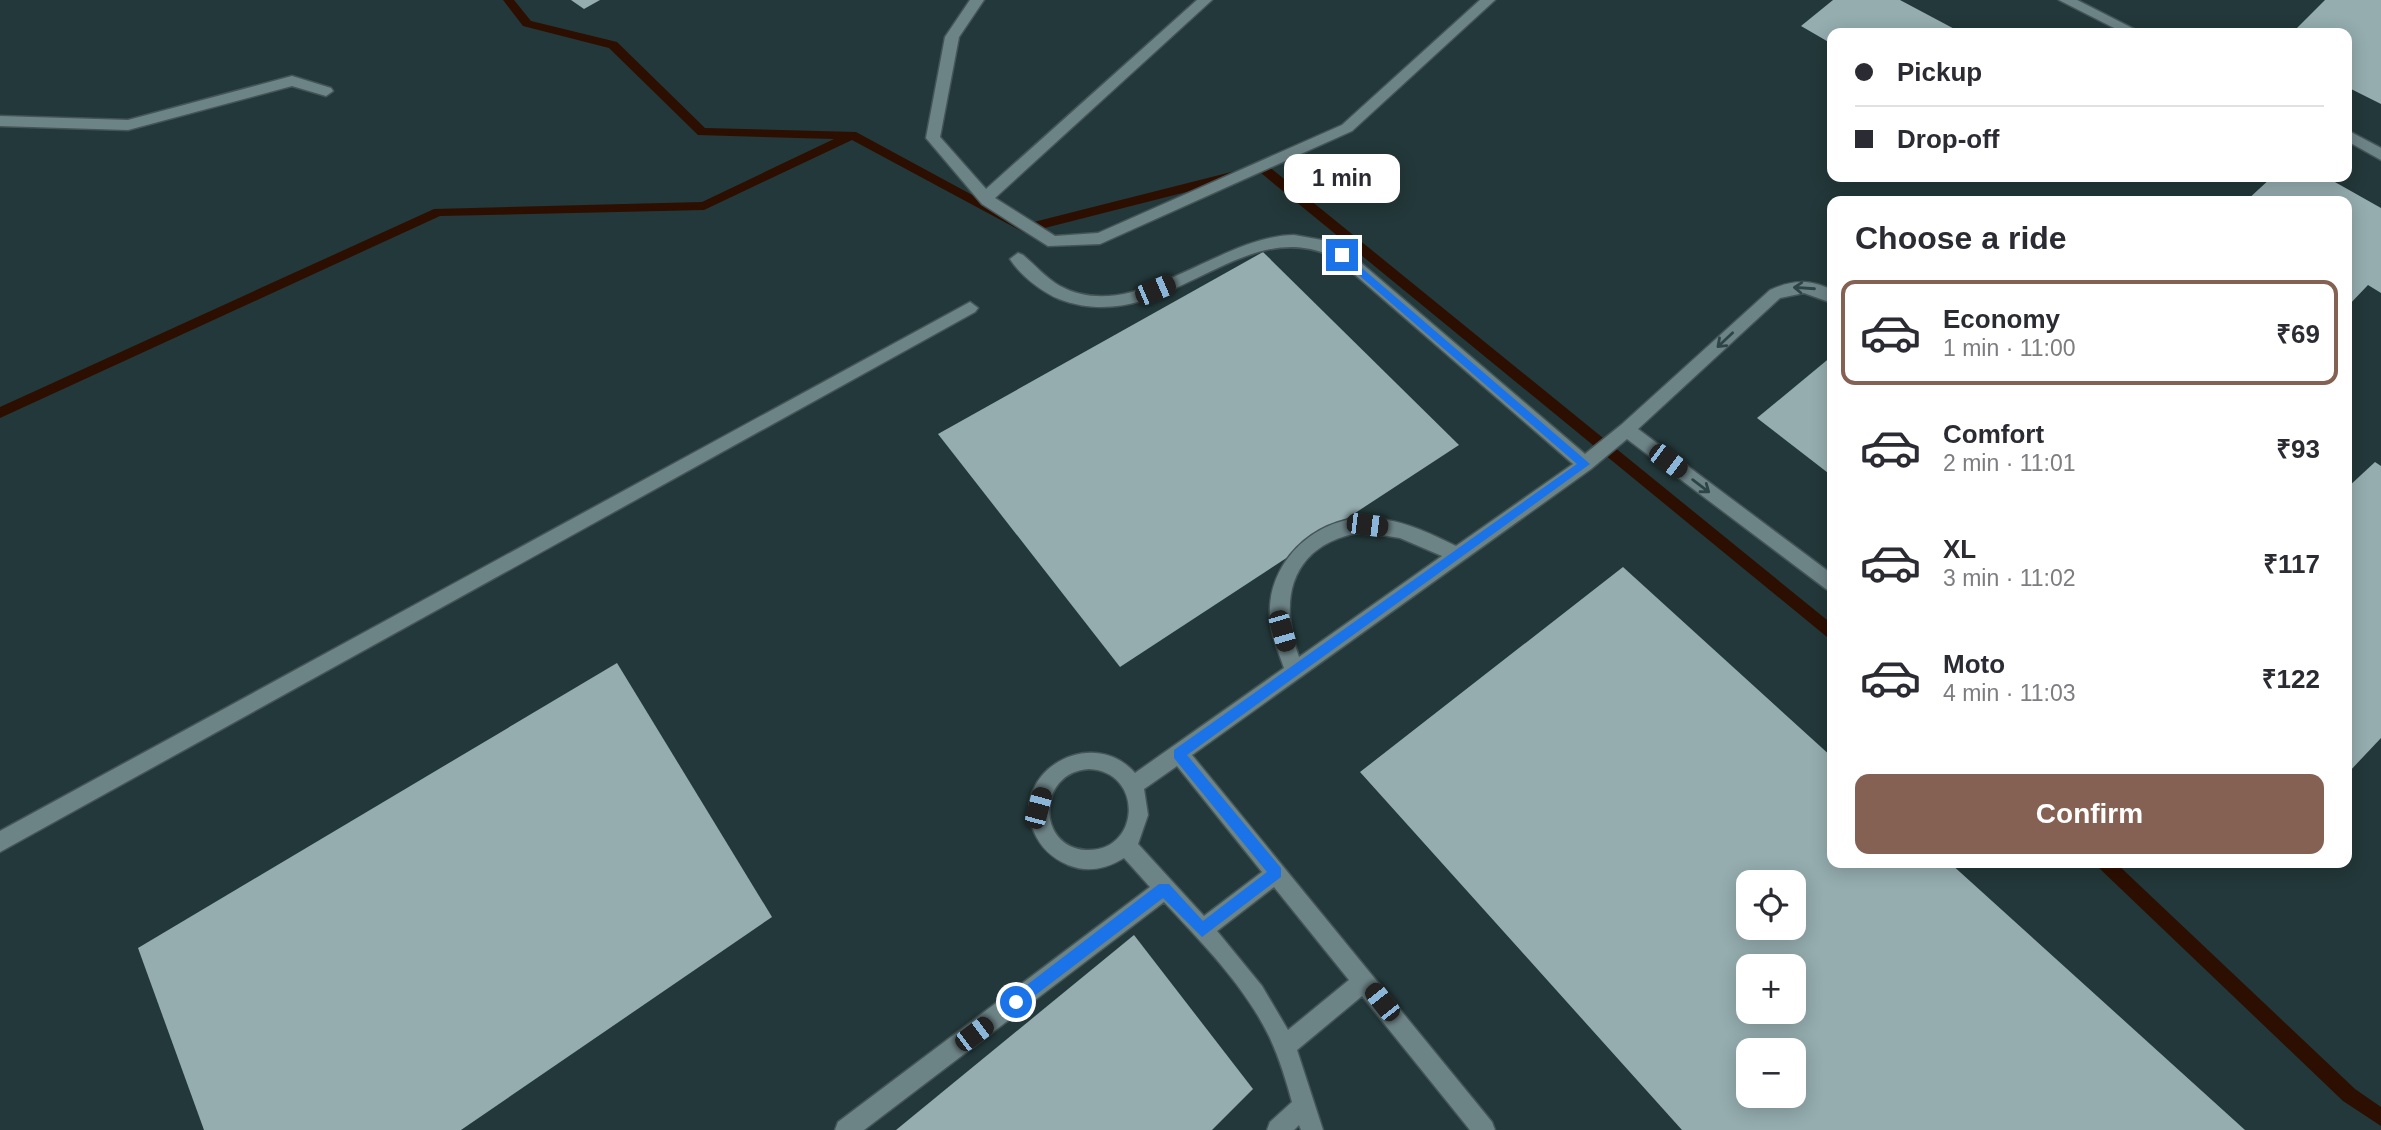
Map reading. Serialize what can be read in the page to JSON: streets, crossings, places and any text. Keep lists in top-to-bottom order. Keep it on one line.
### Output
{"page":{"banner":["Pickup","Drop-off"],"bubble":"1 min","heading":"Choose a ride","list":[{"name":"Economy","note":"1 min · 11:00","value":"₹69"},{"name":"Comfort","note":"2 min · 11:01","value":"₹93"},{"name":"XL","note":"3 min · 11:02","value":"₹117"},{"name":"Moto","note":"4 min · 11:03","value":"₹122"}],"buttons":"Confirm","map_buttons":["+","−"]}}
